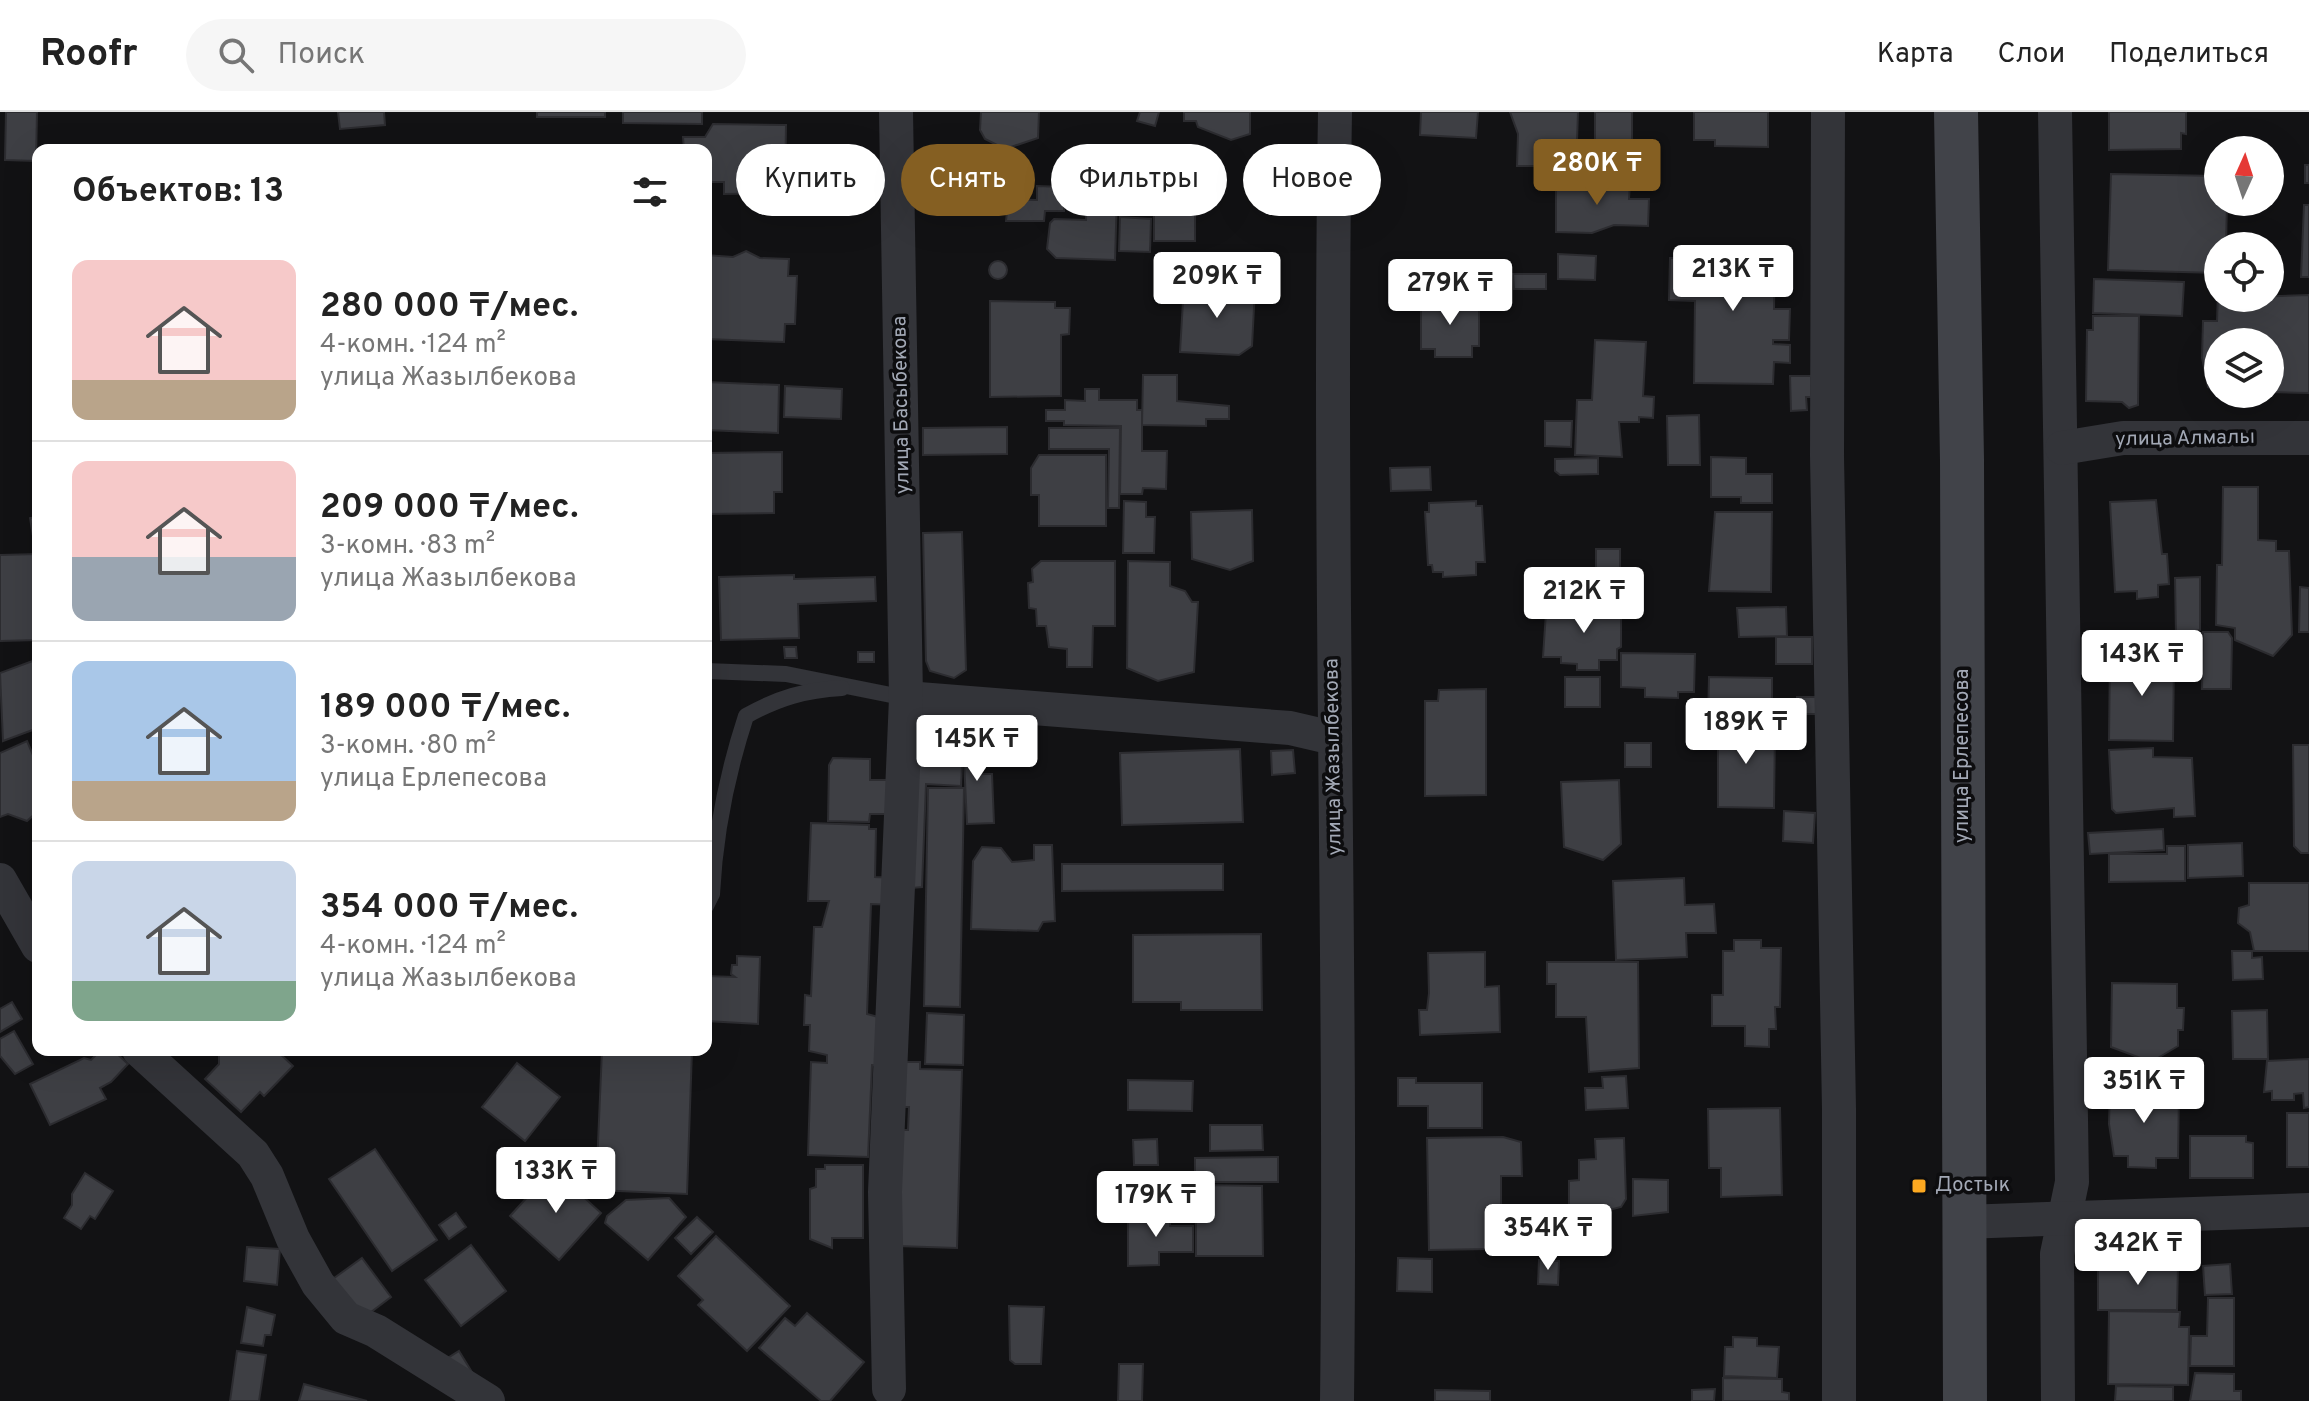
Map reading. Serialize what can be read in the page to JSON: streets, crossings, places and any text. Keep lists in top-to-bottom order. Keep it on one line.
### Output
{"streets":{"main road":["улица Ерлепесова"],"street":["улица Басыбекова","улица Алмалы","улица Жазылбекова"]},"places":{"transit":["Достык"]},"north":"top","page":{"header":"Roofr","search":"Поиск","nav":["Карта","Слои","Поделиться"],"price":["280K ₸","213K ₸","209K ₸","279K ₸","212K ₸","143K ₸","189K ₸","145K ₸","351K ₸","133K ₸","179K ₸","354K ₸","342K ₸"],"chip":["Купить","Снять","Фильтры","Новое"],"heading":"Объектов: 13","list":[{"name":"280 000 ₸/мес.","note":"4-комн. · 124 m² · улица Жазылбекова"},{"name":"209 000 ₸/мес.","note":"3-комн. · 83 m² · улица Жазылбекова"},{"name":"189 000 ₸/мес.","note":"3-комн. · 80 m² · улица Ерлепесова"},{"name":"354 000 ₸/мес.","note":"4-комн. · 124 m² · улица Жазылбекова"}]}}
